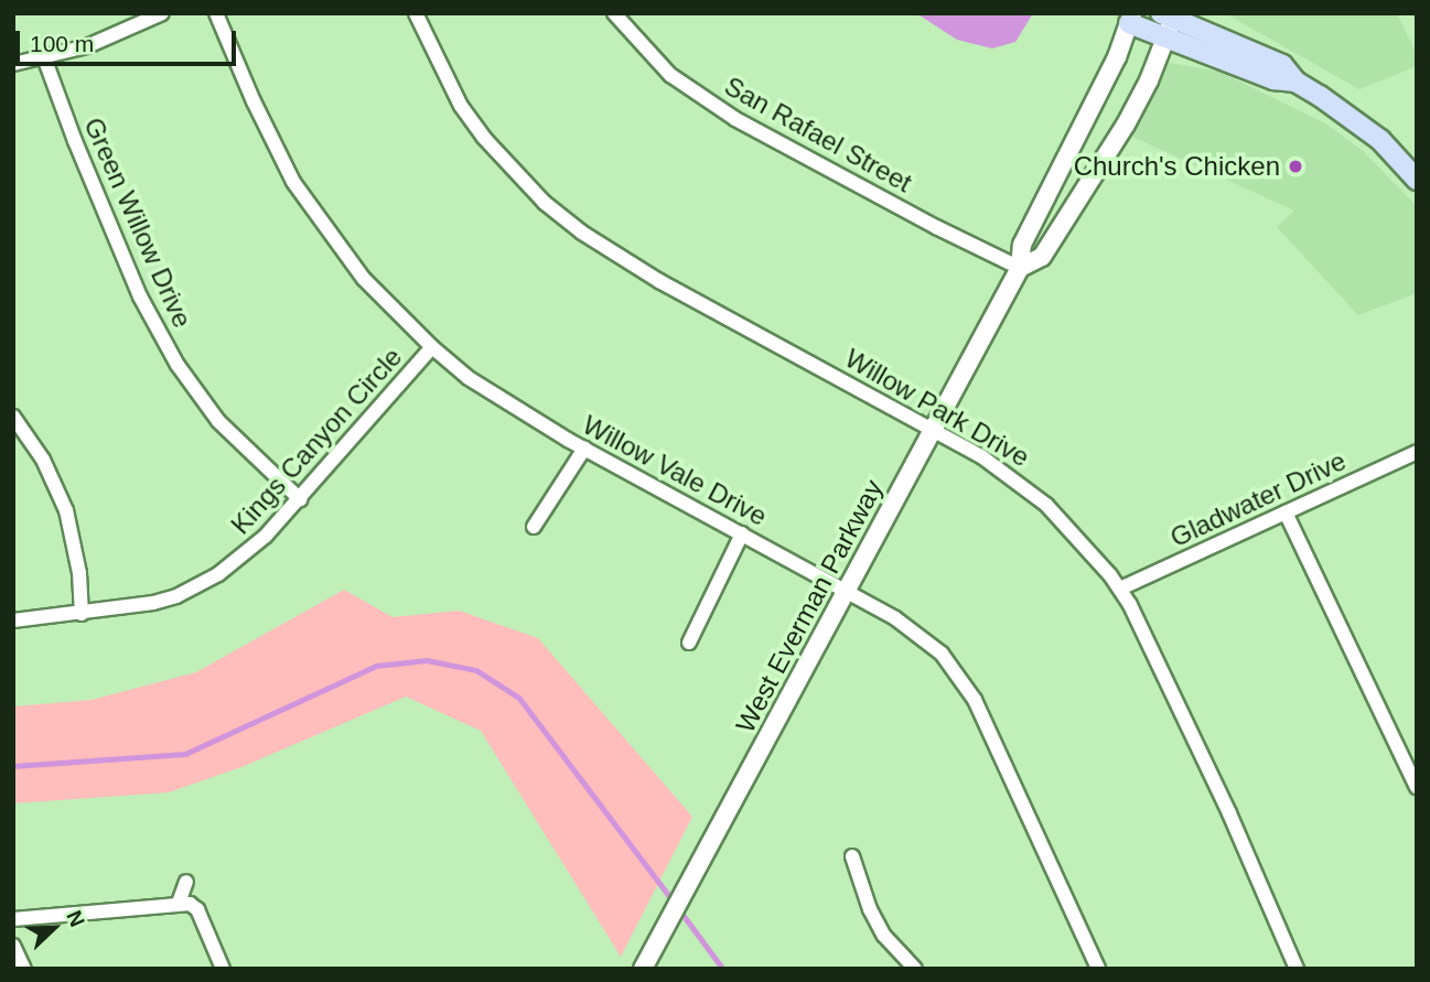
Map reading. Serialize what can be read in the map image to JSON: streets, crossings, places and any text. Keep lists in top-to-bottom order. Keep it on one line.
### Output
{"streets":{"street":["San Rafael Street","Green Willow Drive","Willow Park Drive","Kings Canyon Circle","Willow Vale Drive","Gladwater Drive","West Everman Parkway"]},"crossings":[["San Rafael Street","West Everman Parkway"],["Green Willow Drive","Kings Canyon Circle"],["Willow Park Drive","Gladwater Drive"],["Willow Park Drive","West Everman Parkway"],["Kings Canyon Circle","Willow Vale Drive"],["Willow Vale Drive","West Everman Parkway"]],"places":["Church's Chicken"],"scale_bar":"100 m","north":"top right"}
